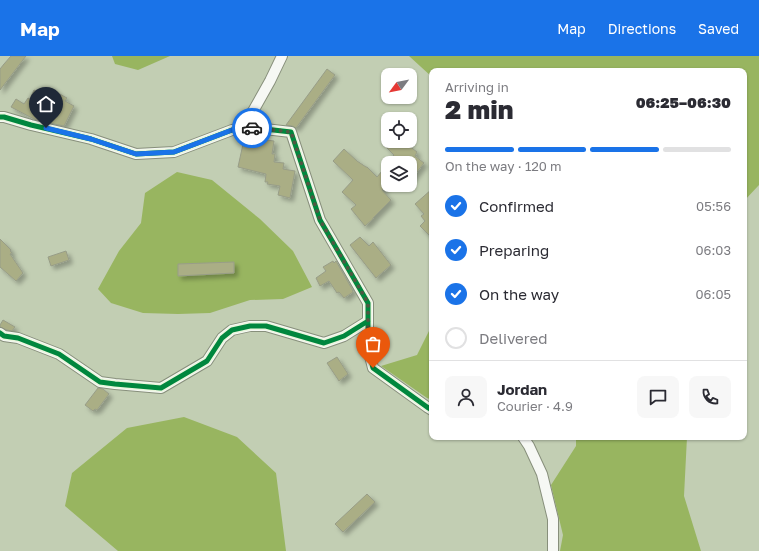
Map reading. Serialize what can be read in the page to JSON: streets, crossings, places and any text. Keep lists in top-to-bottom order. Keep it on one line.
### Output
{"north":"bottom left","page":{"header":"Map","nav":["Map","Directions","Saved"],"heading":["2 min","Arriving in","06:25–06:30"],"panel":["Jordan","Courier · 4.9"],"bar":"On the way · 120 m","list":[["Confirmed","05:56"],["Preparing","06:03"],["On the way","06:05"],"Delivered"]}}
